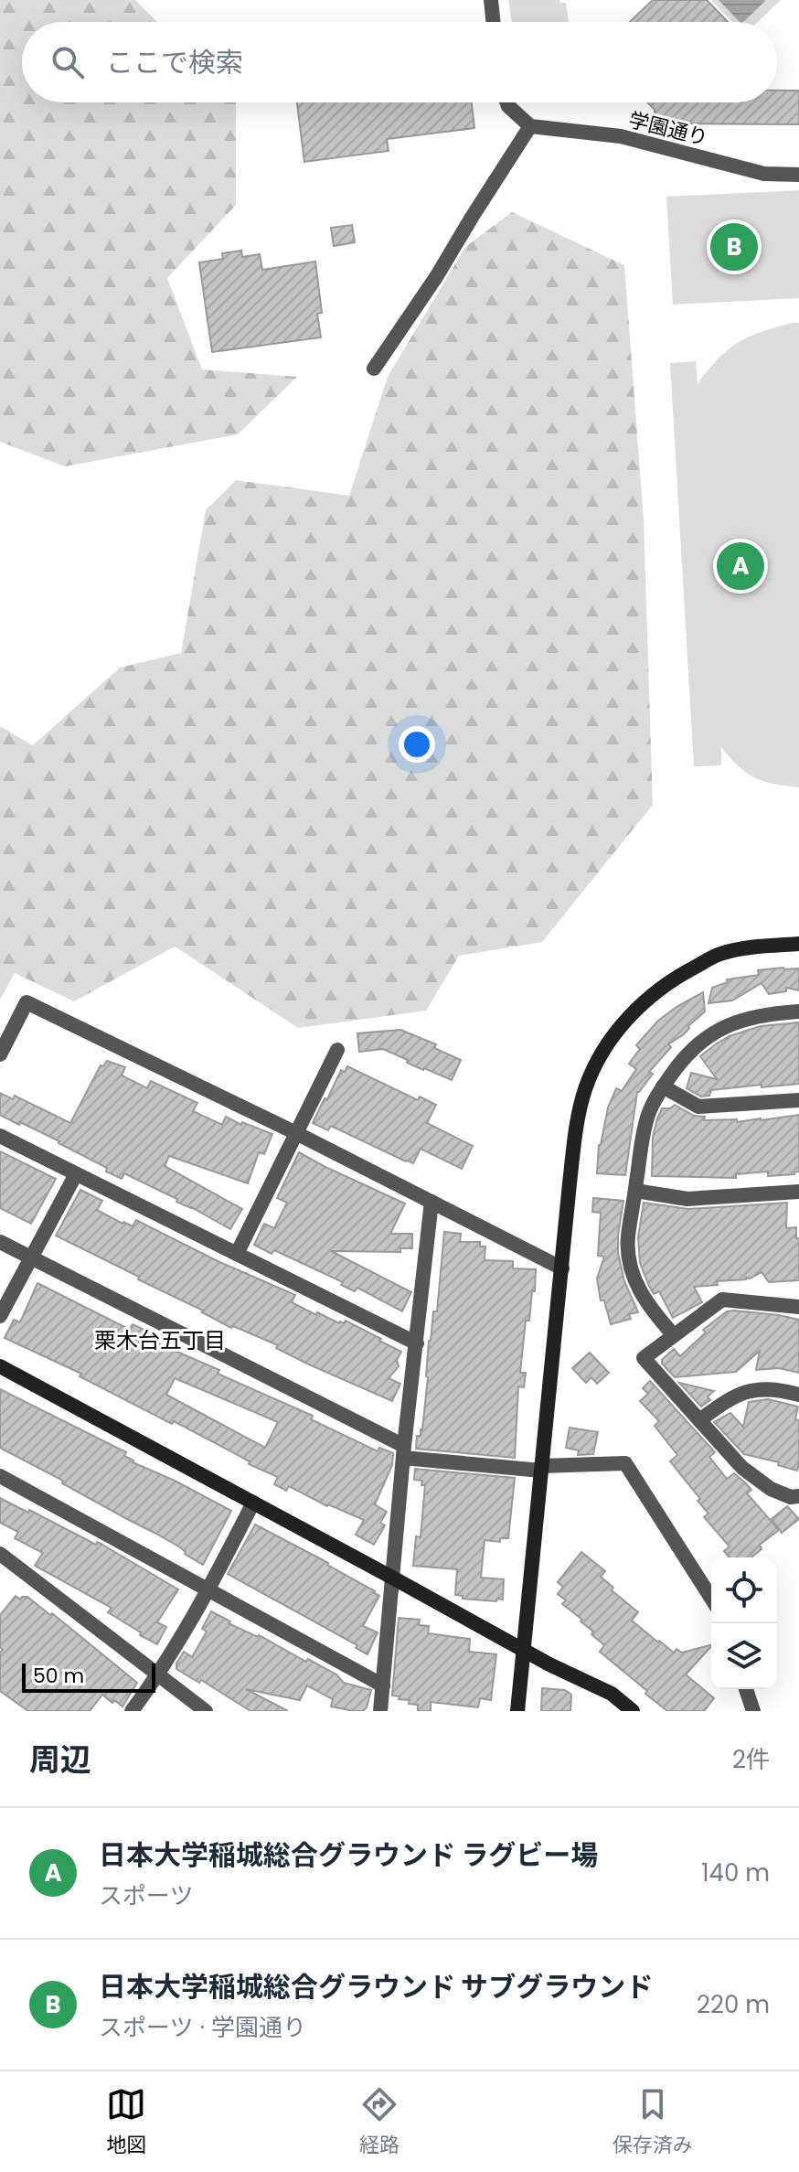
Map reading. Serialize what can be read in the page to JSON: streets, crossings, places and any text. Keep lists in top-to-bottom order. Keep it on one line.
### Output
{"streets":{"street":["学園通り"]},"districts":["栗木台五丁目"],"scale_bar":"50 m","page":{"search":"ここで検索","pins":["B","A"],"scale":"50 m","heading":["周辺","2件"],"list":[{"mark":"A","name":"日本大学稲城総合グラウンド ラグビー場","note":"スポーツ","value":"140 m"},{"mark":"B","name":"日本大学稲城総合グラウンド サブグラウンド","note":"スポーツ · 学園通り","value":"220 m"}],"nav":["地図","経路","保存済み"]}}
